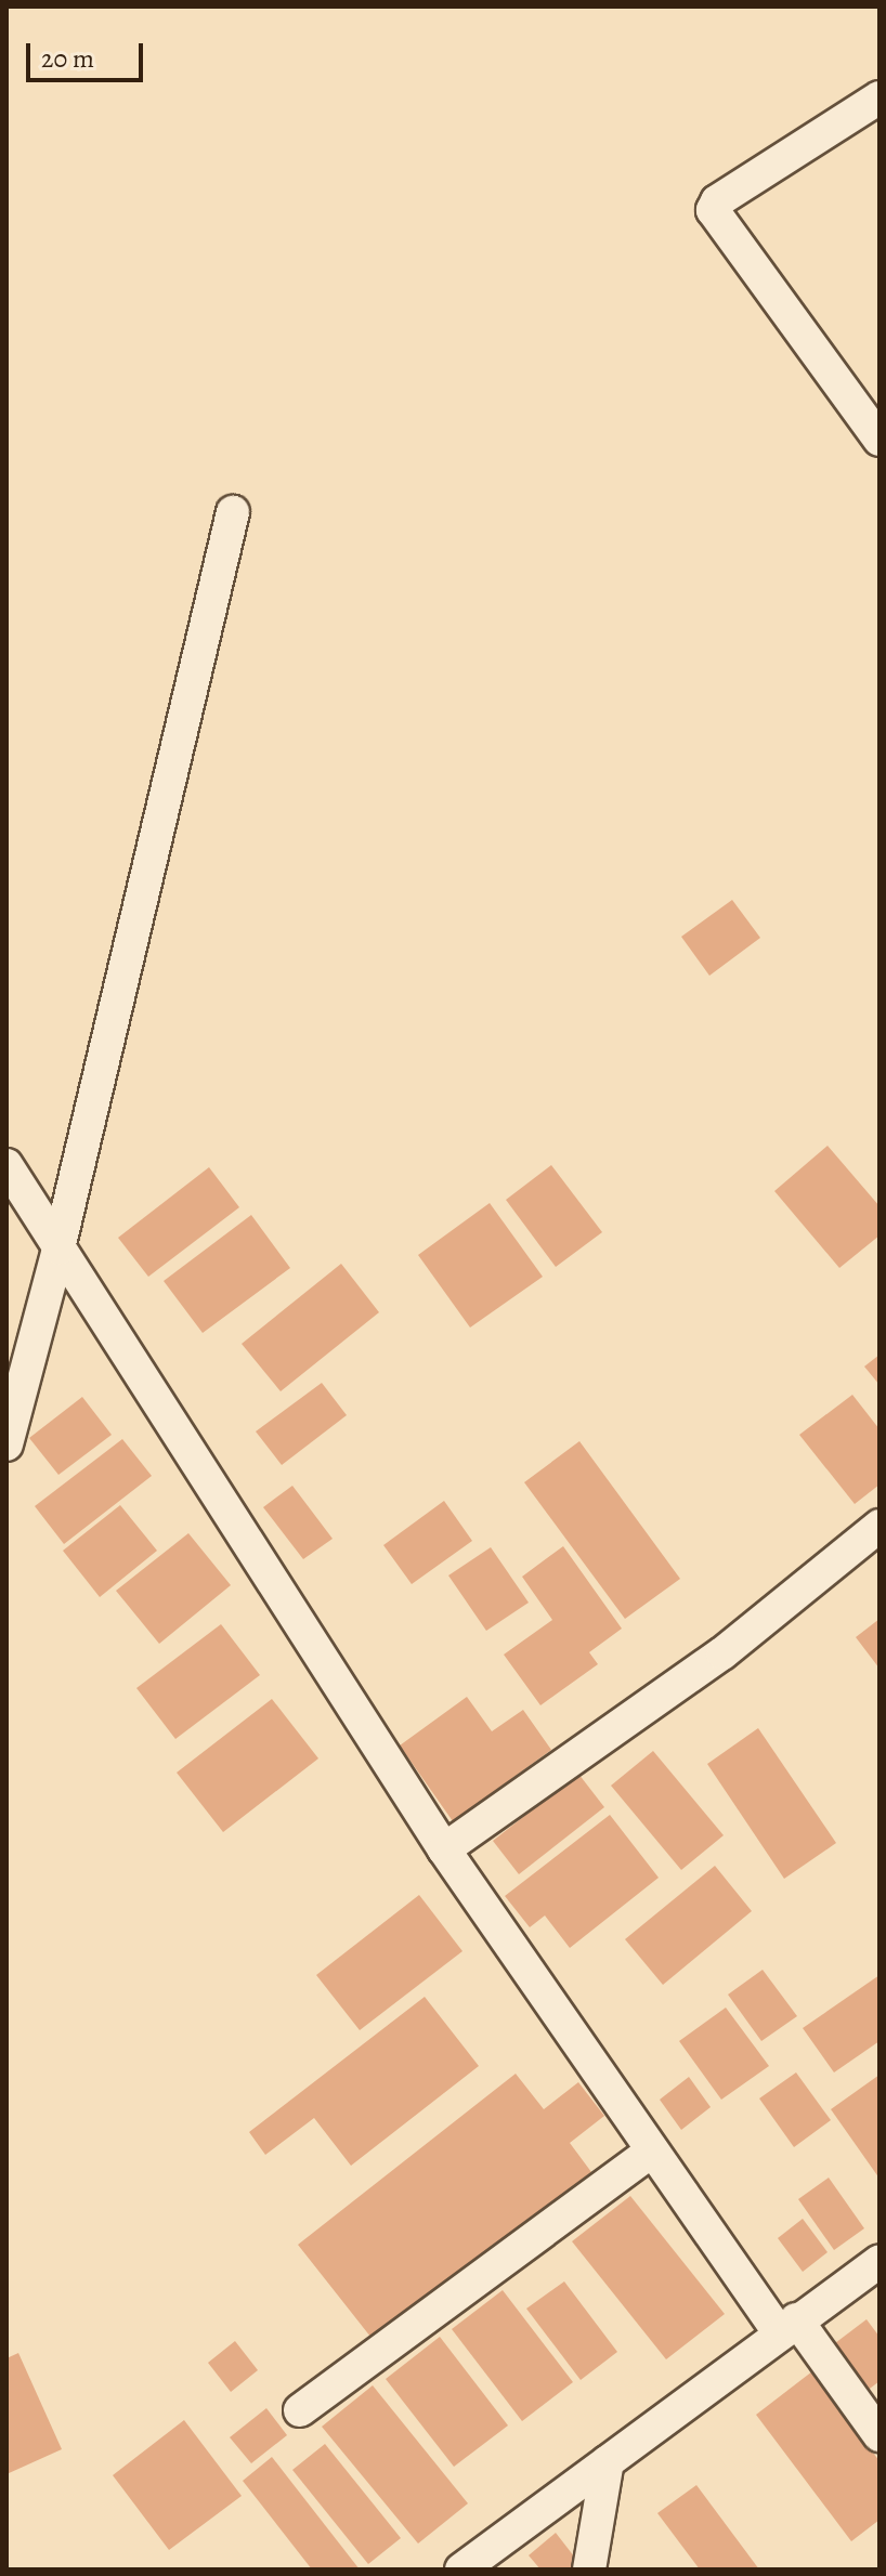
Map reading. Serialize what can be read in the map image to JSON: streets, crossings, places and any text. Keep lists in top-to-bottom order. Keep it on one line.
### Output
{"scale_bar":"20 m"}
